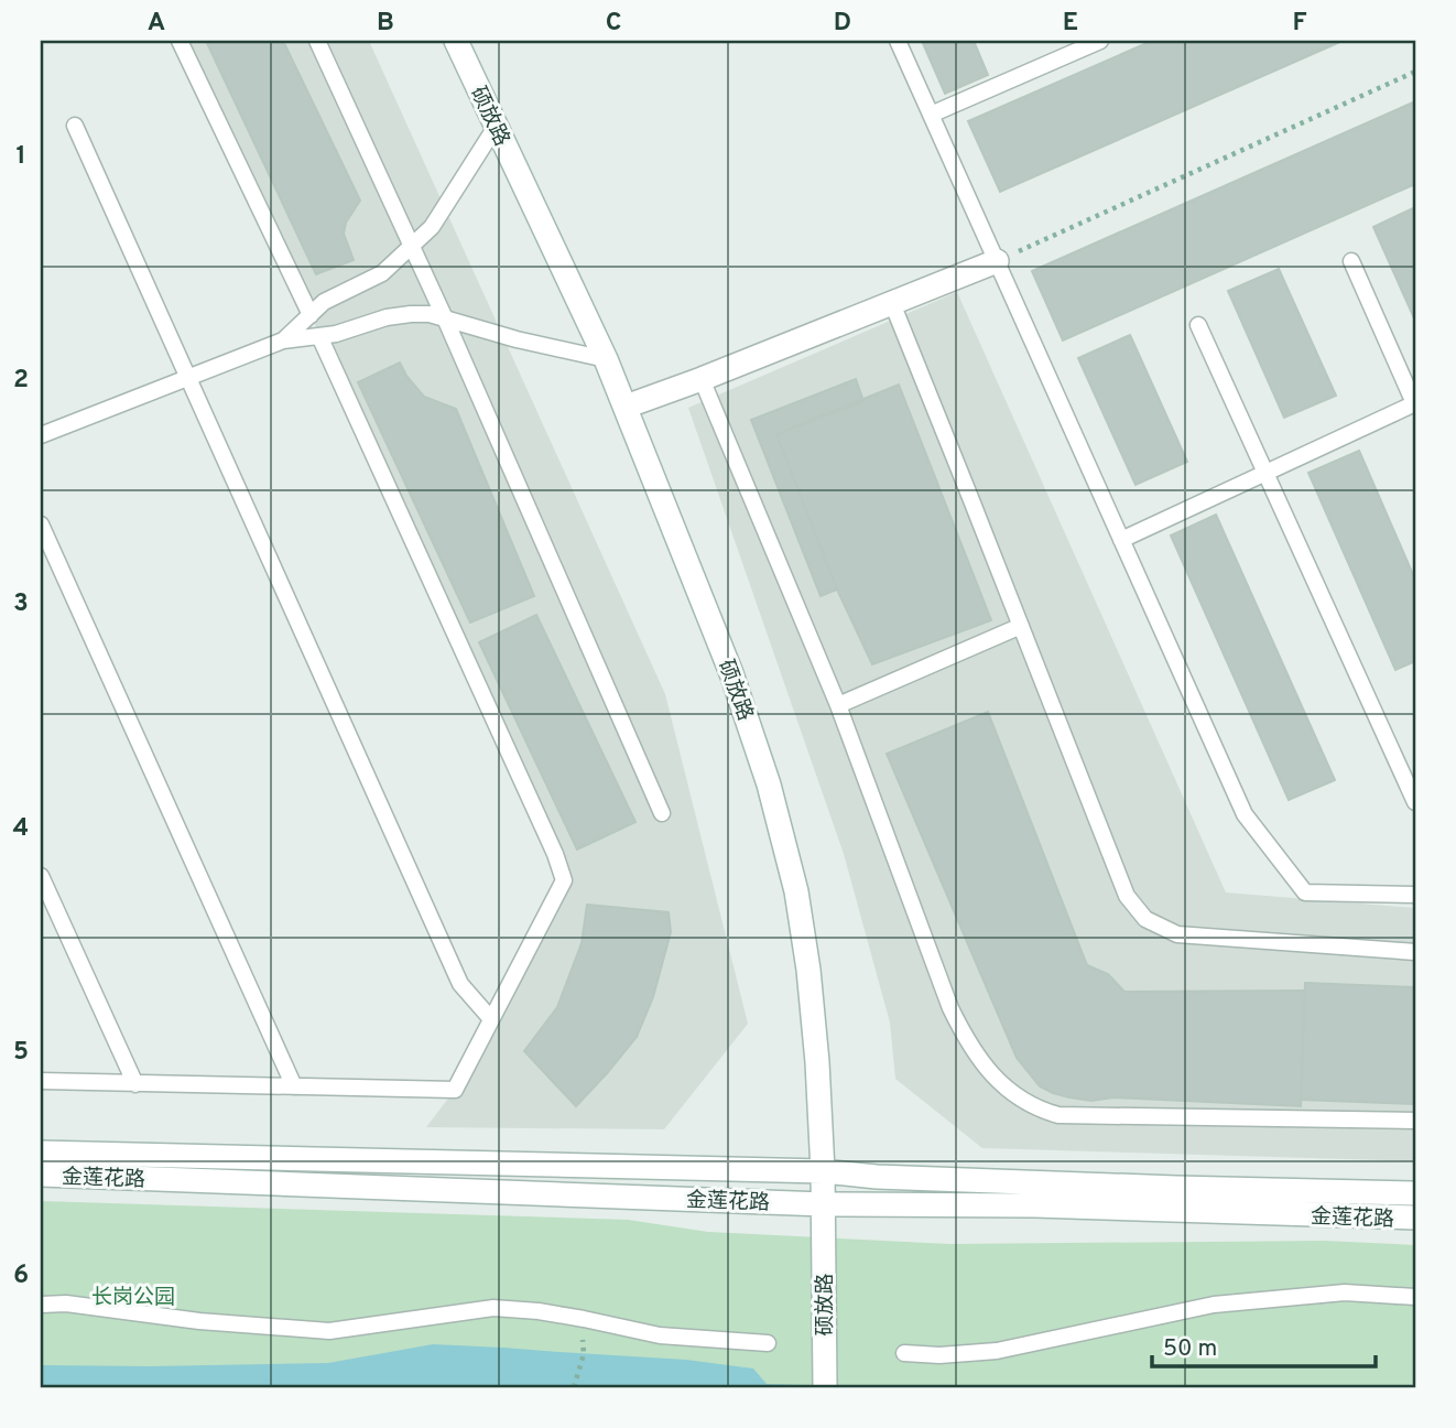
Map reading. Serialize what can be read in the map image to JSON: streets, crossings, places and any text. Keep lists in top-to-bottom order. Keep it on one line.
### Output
{"streets":{"street":["硕放路","金莲花路"]},"crossings":[["硕放路","金莲花路"]],"parks":["长岗公园"],"scale_bar":"50 m","grid":{"columns":["A","B","C","D","E","F"],"rows":["1","2","3","4","5","6"]}}
